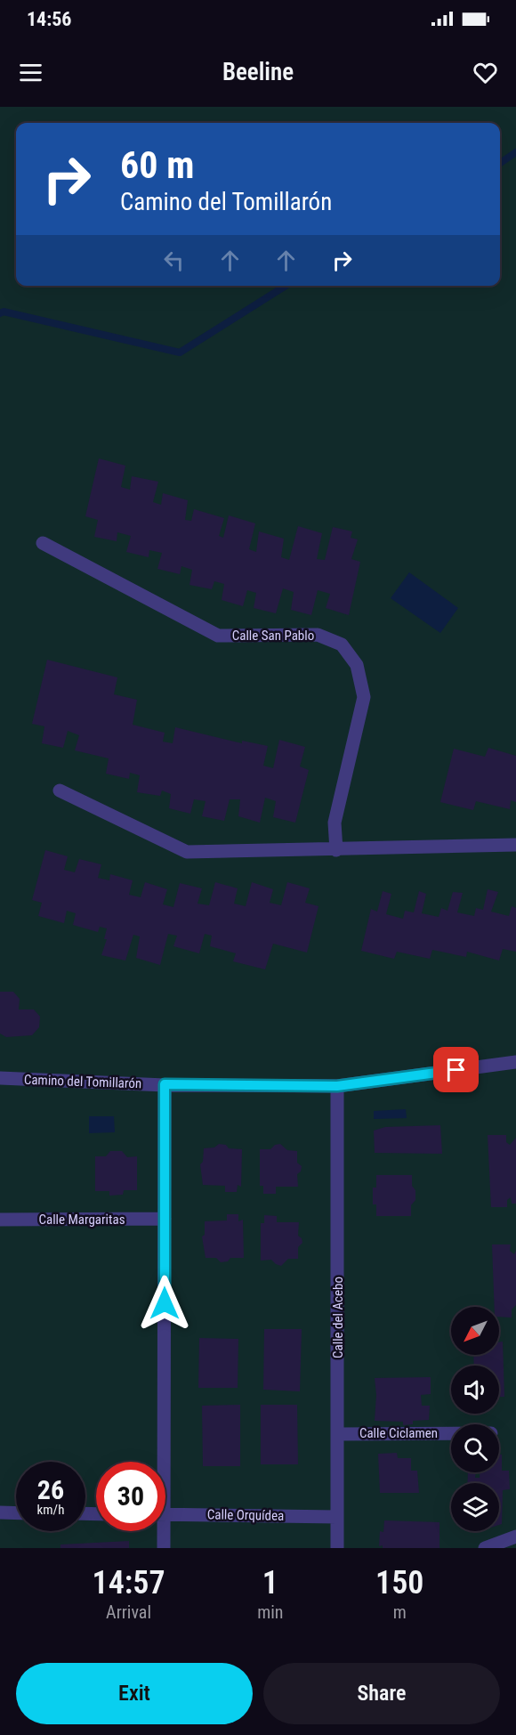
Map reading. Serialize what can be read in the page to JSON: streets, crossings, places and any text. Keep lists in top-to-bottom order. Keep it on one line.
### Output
{"streets":{"street":["Calle San Pablo","Camino del Tomillarón","Calle Margaritas","Calle del Acebo","Calle Ciclamen","Calle Orquídea"]},"crossings":[["Camino del Tomillarón","Calle del Acebo"],["Calle del Acebo","Calle Ciclamen"],["Calle del Acebo","Calle Orquídea"]],"north":"bottom left","page":{"status":"14:56","header":"Beeline","turn":["60 m","Camino del Tomillarón"],"speed":"26 km/h","limit":"30","eta":["14:57","Arrival","1","min","150","m"],"buttons":["Exit","Share"]}}
